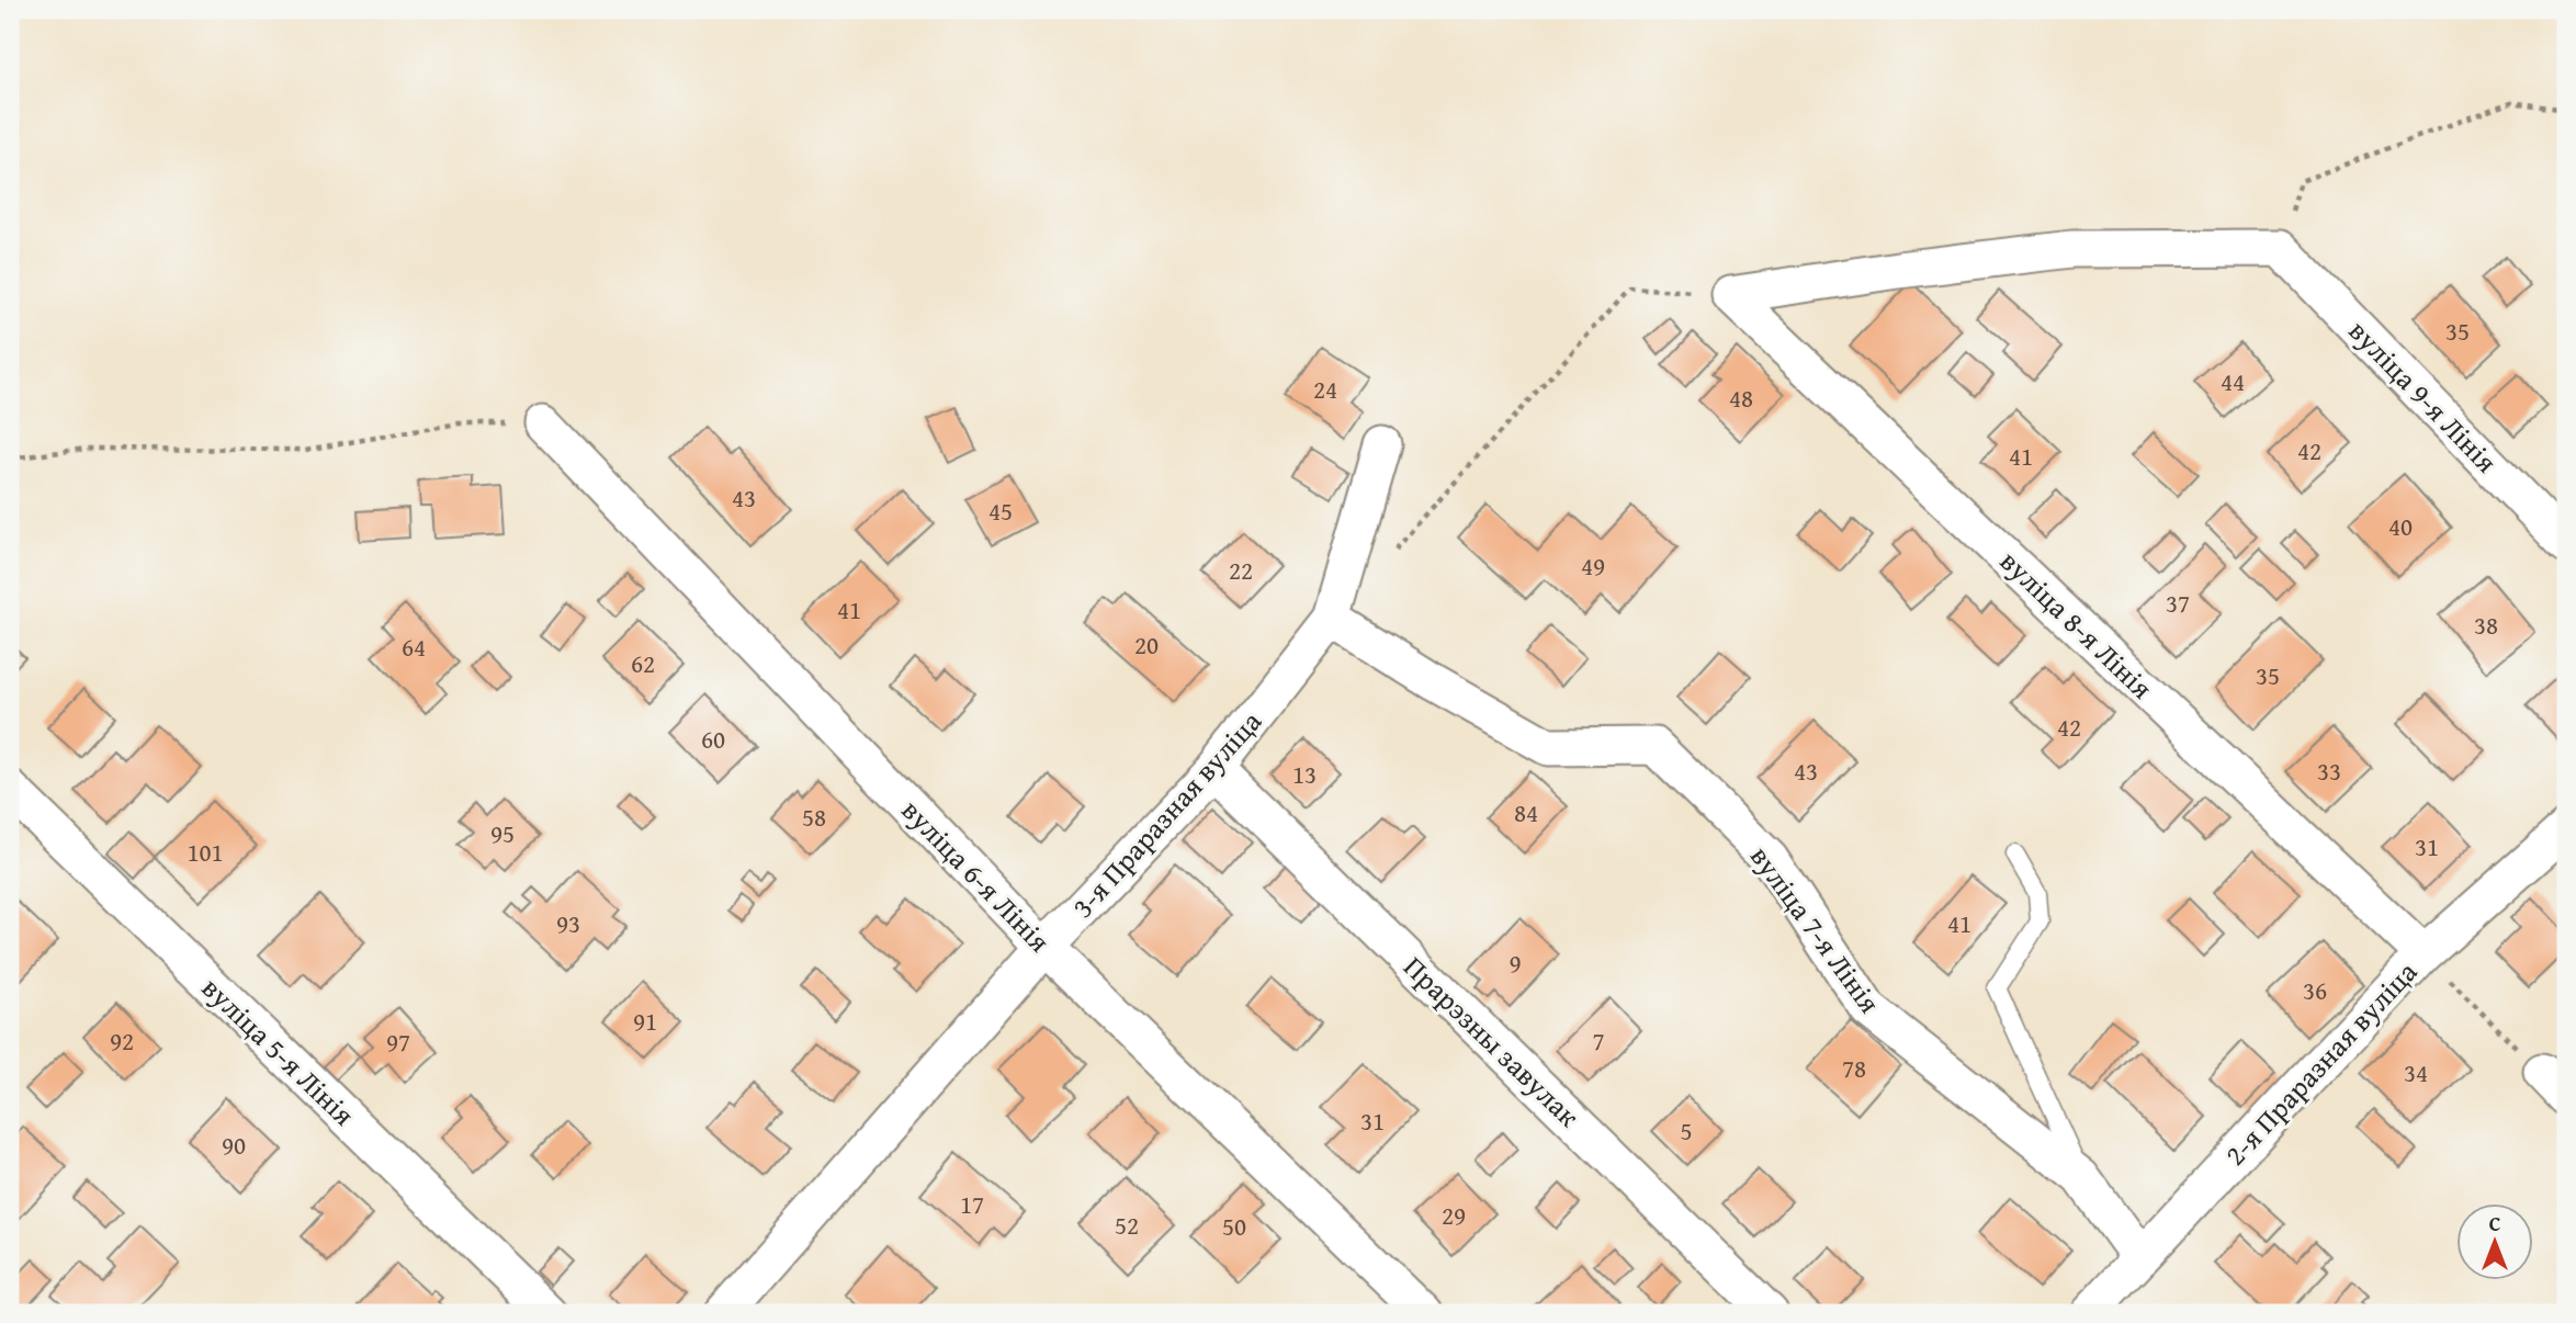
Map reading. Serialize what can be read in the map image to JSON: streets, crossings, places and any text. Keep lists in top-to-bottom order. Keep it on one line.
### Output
{"streets":{"street":["вуліца 9-я Лінія","вуліца 8-я Лінія","3-я Праразная вуліца","вуліца 6-я Лінія","вуліца 7-я Лінія","Прарэзны завулак","вуліца 5-я Лінія","2-я Праразная вуліца"]},"crossings":[["вуліца 8-я Лінія","2-я Праразная вуліца"],["3-я Праразная вуліца","вуліца 6-я Лінія"],["3-я Праразная вуліца","вуліца 7-я Лінія"],["3-я Праразная вуліца","Прарэзны завулак"],["вуліца 7-я Лінія","2-я Праразная вуліца"]],"house_numbers":["35","44","24","48","42","41","43","45","40","49","22","37","41","38","20","64","62","35","42","60","43","33","13","84","58","95","31","101","93","41","9","36","91","92","7","97","78","34","31","5","90","17","29","52","50"],"north":"top"}
